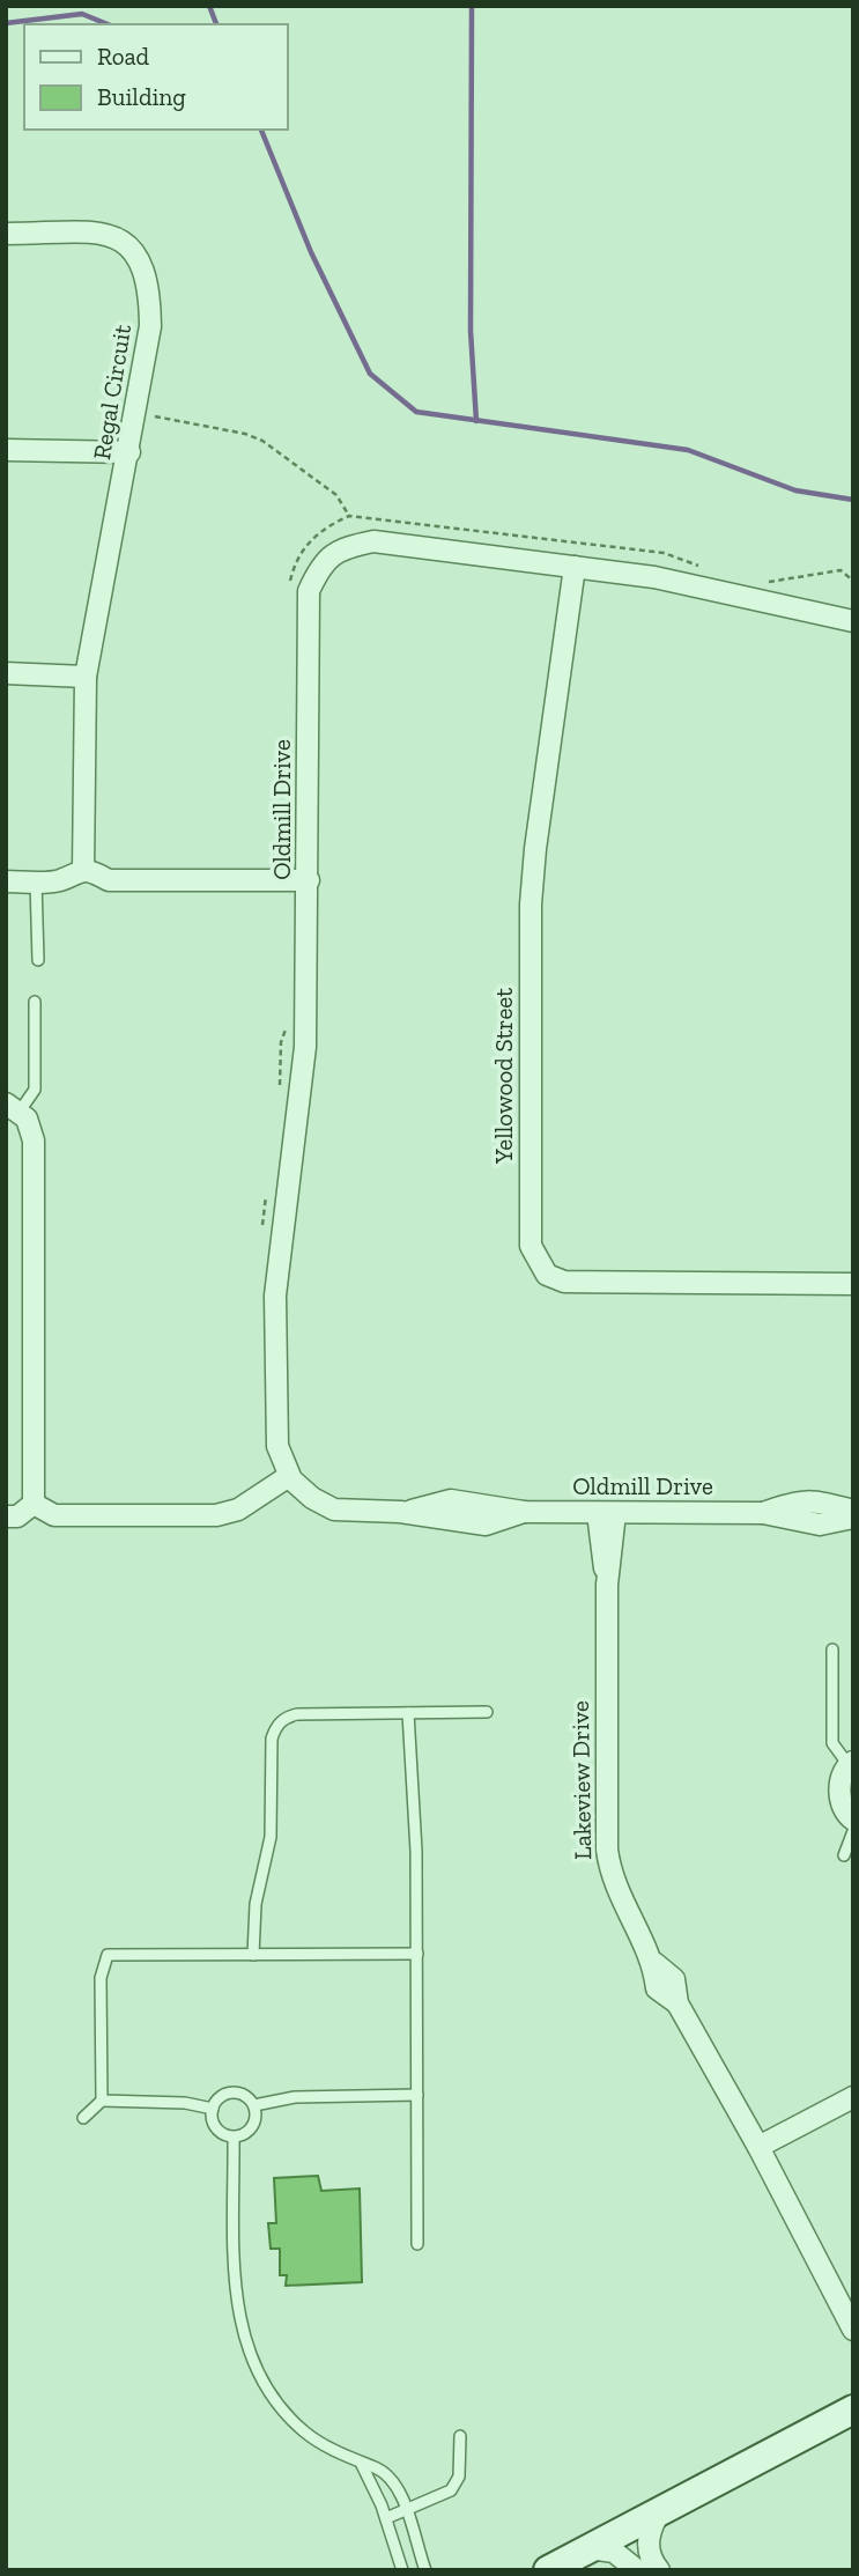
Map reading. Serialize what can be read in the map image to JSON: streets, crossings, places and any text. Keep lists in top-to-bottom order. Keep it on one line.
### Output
{"streets":{"street":["Regal Circuit","Oldmill Drive","Yellowood Street","Lakeview Drive"]},"crossings":[["Oldmill Drive","Yellowood Street"],["Oldmill Drive","Lakeview Drive"]],"legend":["Road","Building"]}
